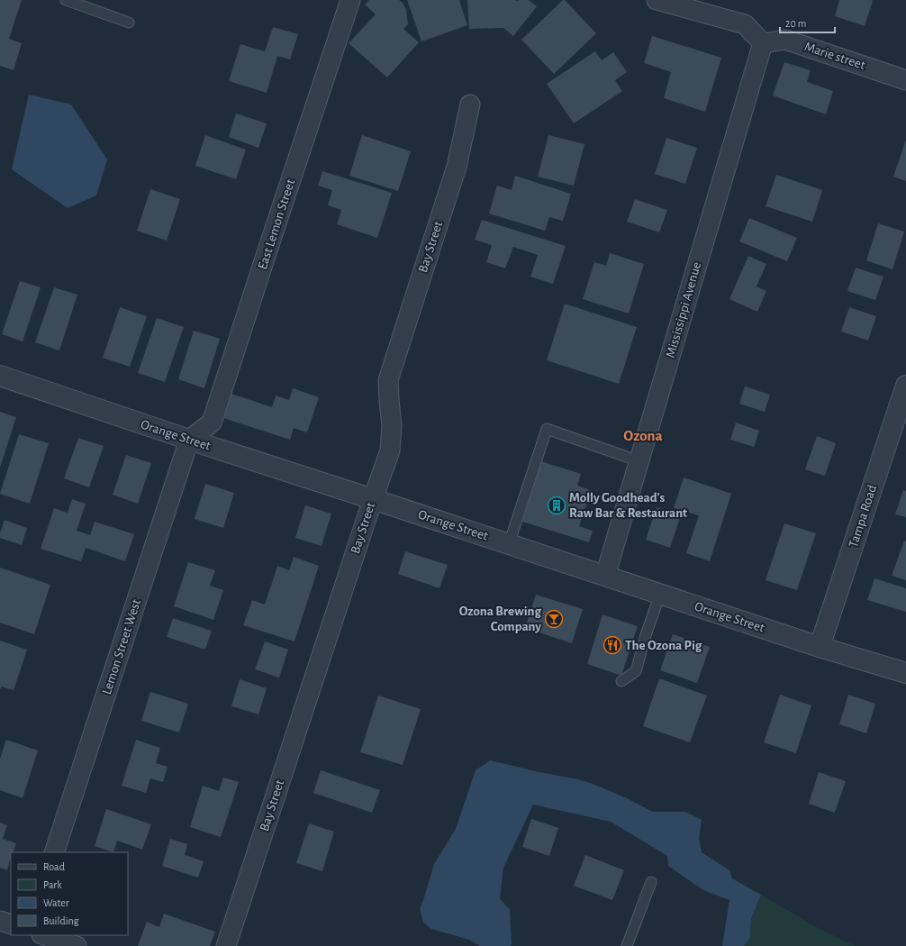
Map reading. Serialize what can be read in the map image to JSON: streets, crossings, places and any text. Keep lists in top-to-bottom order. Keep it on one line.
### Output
{"streets":{"street":["Marie street","East Lemon Street","Bay Street","Mississippi Avenue","Orange Street","Tampa Road","Lemon Street West"]},"crossings":[["Marie street","Mississippi Avenue"],["East Lemon Street","Orange Street"],["East Lemon Street","Lemon Street West"],["Bay Street","Orange Street"],["Mississippi Avenue","Orange Street"],["Orange Street","Tampa Road"],["Orange Street","Lemon Street West"]],"districts":["Ozona"],"places":{"building":["Molly Goodhead's Raw Bar & Restaurant"],"bar":["Ozona Brewing Company"],"restaurant":["The Ozona Pig"]},"legend":["Road","Park","Water","Building"],"scale_bar":"20 m"}
